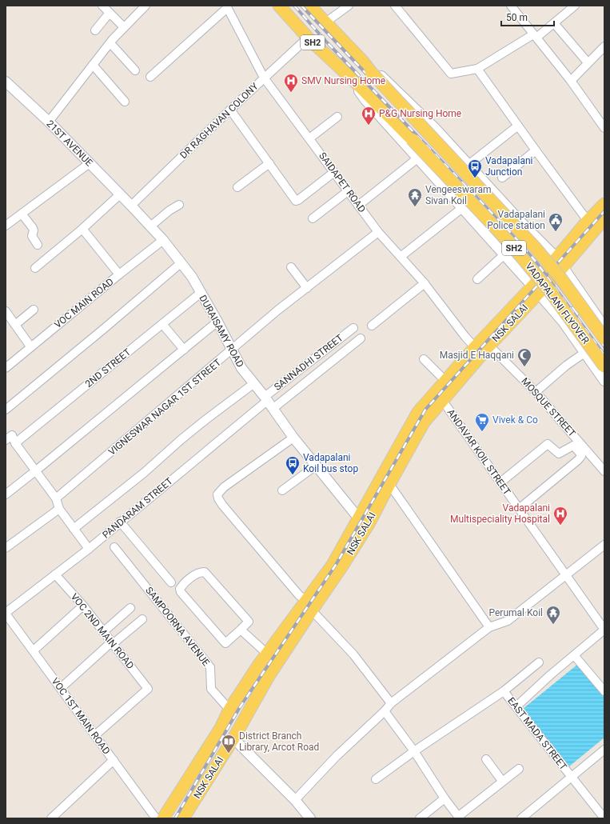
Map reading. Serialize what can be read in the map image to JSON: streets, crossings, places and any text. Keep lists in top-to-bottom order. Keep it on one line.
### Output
{"streets":{"main road":["SH2","VADAPALANI FLYOVER","NSK SALAI"],"street":["DR RAGHAVAN COLONY","21ST AVENUE","SAIDAPET ROAD","VOC MAIN ROAD","DURAISAMY ROAD","SANNADHI STREET","2ND STREET","VIGNESWAR NAGAR 1ST STREET","MOSQUE STREET","ANDAVAR KOIL STREET","PANDARAM STREET","SAMPOORNA AVENUE","VOC 2ND MAIN ROAD","VOC 1ST MAIN ROAD","EAST MADA STREET"]},"crossings":[["SH2","DR RAGHAVAN COLONY"],["SH2","VADAPALANI FLYOVER"],["DR RAGHAVAN COLONY","21ST AVENUE"],["DR RAGHAVAN COLONY","SAIDAPET ROAD"],["DR RAGHAVAN COLONY","DURAISAMY ROAD"],["21ST AVENUE","DURAISAMY ROAD"],["SAIDAPET ROAD","VIGNESWAR NAGAR 1ST STREET"],["VOC MAIN ROAD","DURAISAMY ROAD"],["NSK SALAI","DURAISAMY ROAD"],["NSK SALAI","MOSQUE STREET"],["NSK SALAI","ANDAVAR KOIL STREET"],["DURAISAMY ROAD","SANNADHI STREET"],["DURAISAMY ROAD","2ND STREET"],["DURAISAMY ROAD","VIGNESWAR NAGAR 1ST STREET"],["DURAISAMY ROAD","PANDARAM STREET"],["SANNADHI STREET","PANDARAM STREET"],["PANDARAM STREET","VOC 2ND MAIN ROAD"],["PANDARAM STREET","VOC 1ST MAIN ROAD"],["VOC 2ND MAIN ROAD","VOC 1ST MAIN ROAD"]],"places":{"hospital":["SMV Nursing Home","P&G Nursing Home","Vadapalani Multispeciality Hospital"],"bus stop":["Vadapalani Junction","Vadapalani Koil bus stop"],"temple":["Vengeeswaram Sivan Koil","Perumal Koil"],"public building":["Vadapalani Police station"],"mosque":["Masjid E Haqqani"],"supermarket":["Vivek & Co"],"library":["District Branch Library, Arcot Road"]},"scale_bar":"50 m"}
